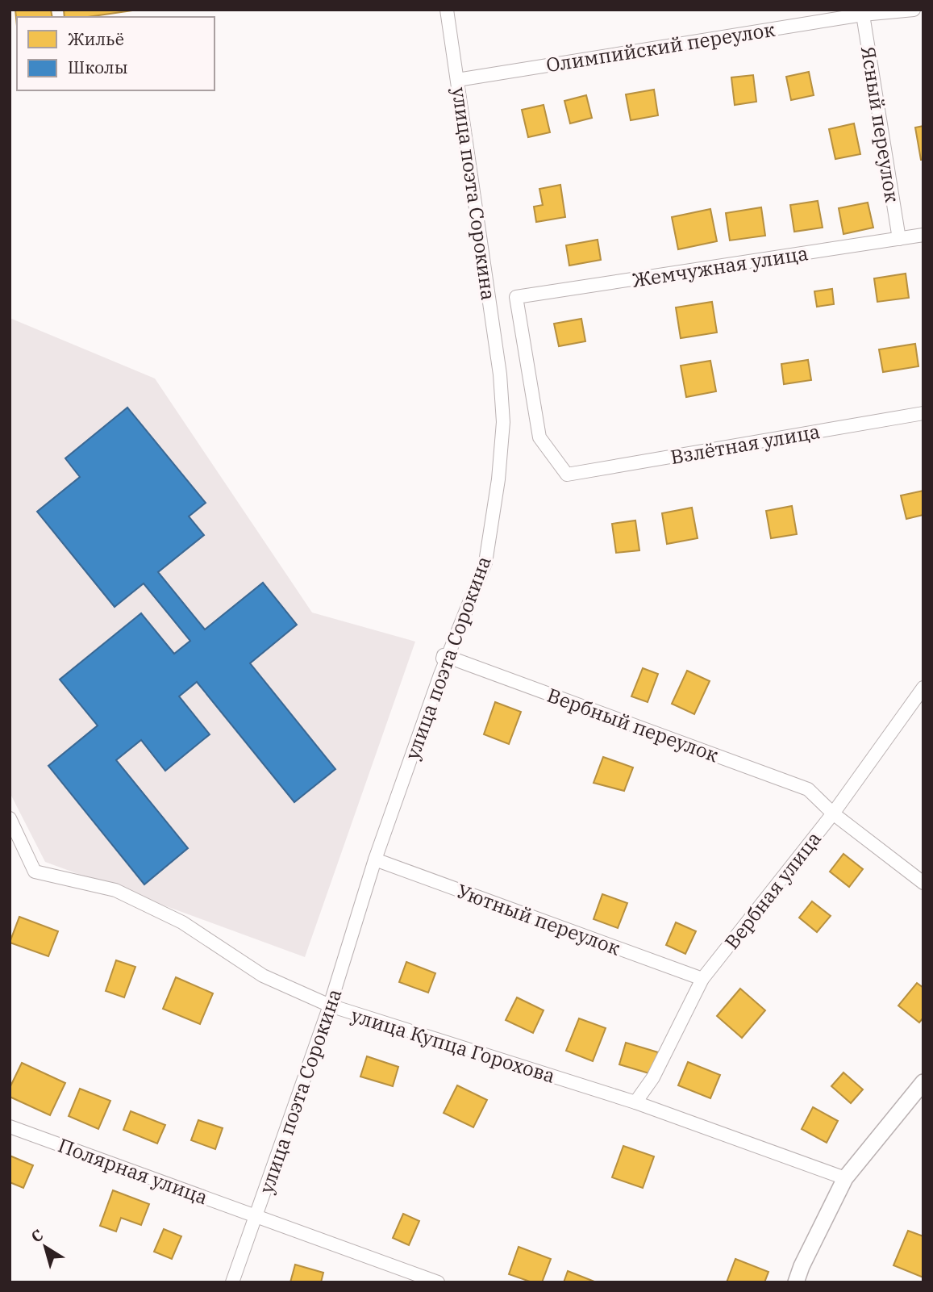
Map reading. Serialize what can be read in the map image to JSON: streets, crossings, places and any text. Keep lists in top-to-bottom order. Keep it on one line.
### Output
{"streets":{"street":["Олимпийский переулок","Ясный переулок","улица поэта Сорокина","Жемчужная улица","Взлётная улица","Вербный переулок","Вербная улица","Уютный переулок","улица Купца Горохова","Полярная улица"]},"crossings":[["Олимпийский переулок","Ясный переулок"],["Олимпийский переулок","улица поэта Сорокина"],["Ясный переулок","Жемчужная улица"],["улица поэта Сорокина","Вербный переулок"],["улица поэта Сорокина","Уютный переулок"],["улица поэта Сорокина","улица Купца Горохова"],["улица поэта Сорокина","Полярная улица"],["Жемчужная улица","Взлётная улица"],["Вербный переулок","Вербная улица"],["Вербная улица","Уютный переулок"],["Вербная улица","улица Купца Горохова"]],"legend":["Жильё","Школы"],"north":"top left"}
